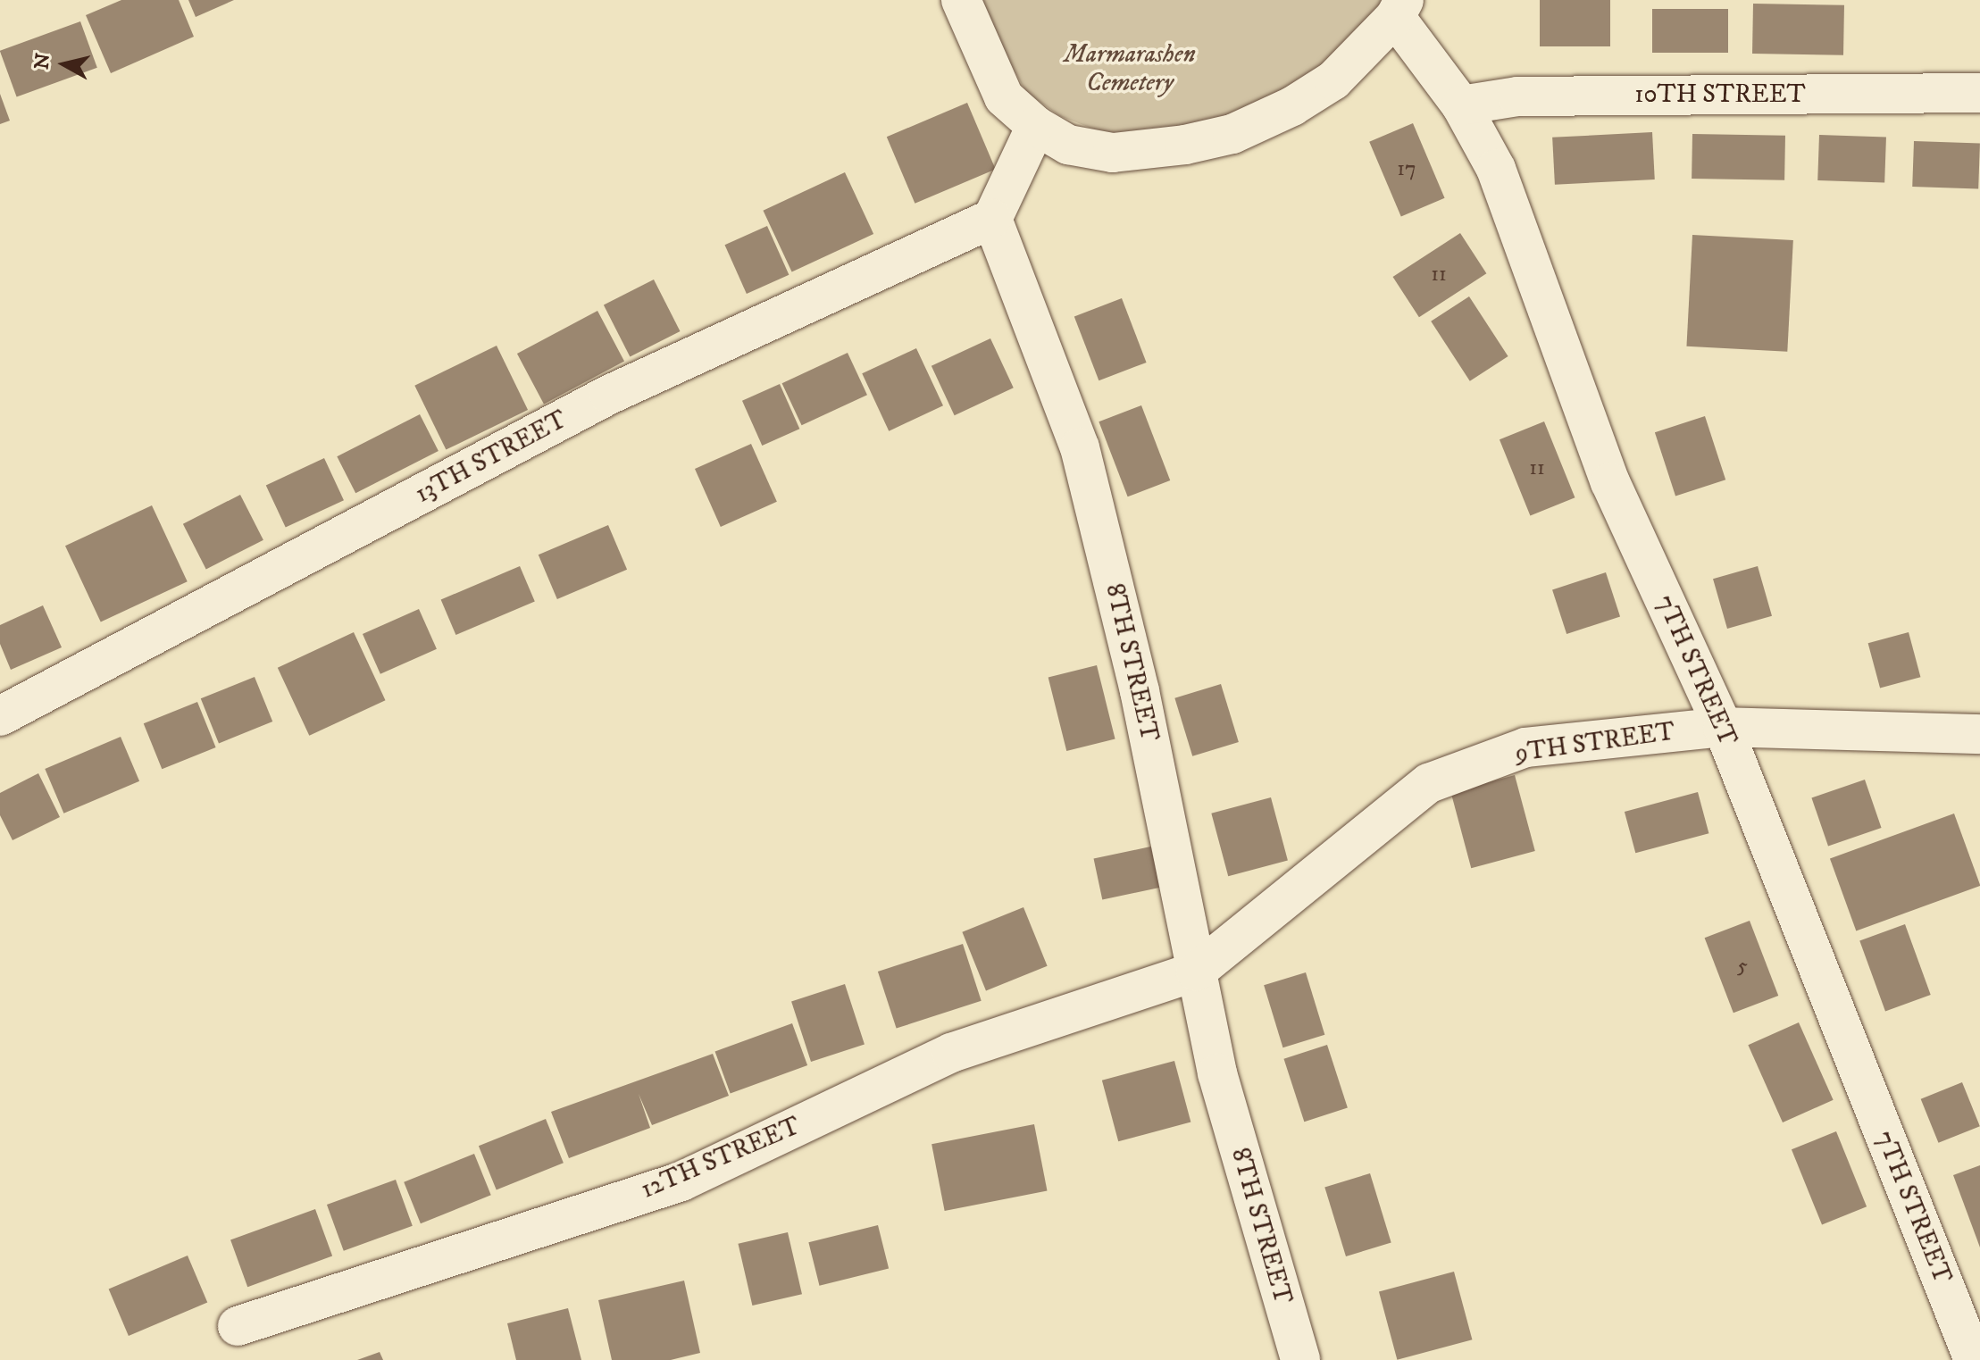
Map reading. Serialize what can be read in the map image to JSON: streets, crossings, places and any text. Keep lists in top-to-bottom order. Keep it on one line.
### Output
{"streets":{"street":["10TH STREET","13TH STREET","8TH STREET","7TH STREET","9TH STREET","12TH STREET"]},"crossings":[["10TH STREET","7TH STREET"],["13TH STREET","8TH STREET"],["8TH STREET","9TH STREET"],["8TH STREET","12TH STREET"],["7TH STREET","9TH STREET"],["9TH STREET","12TH STREET"]],"parks":["Marmarashen Cemetery"],"house_numbers":["17","11","11","5"],"north":"left"}
